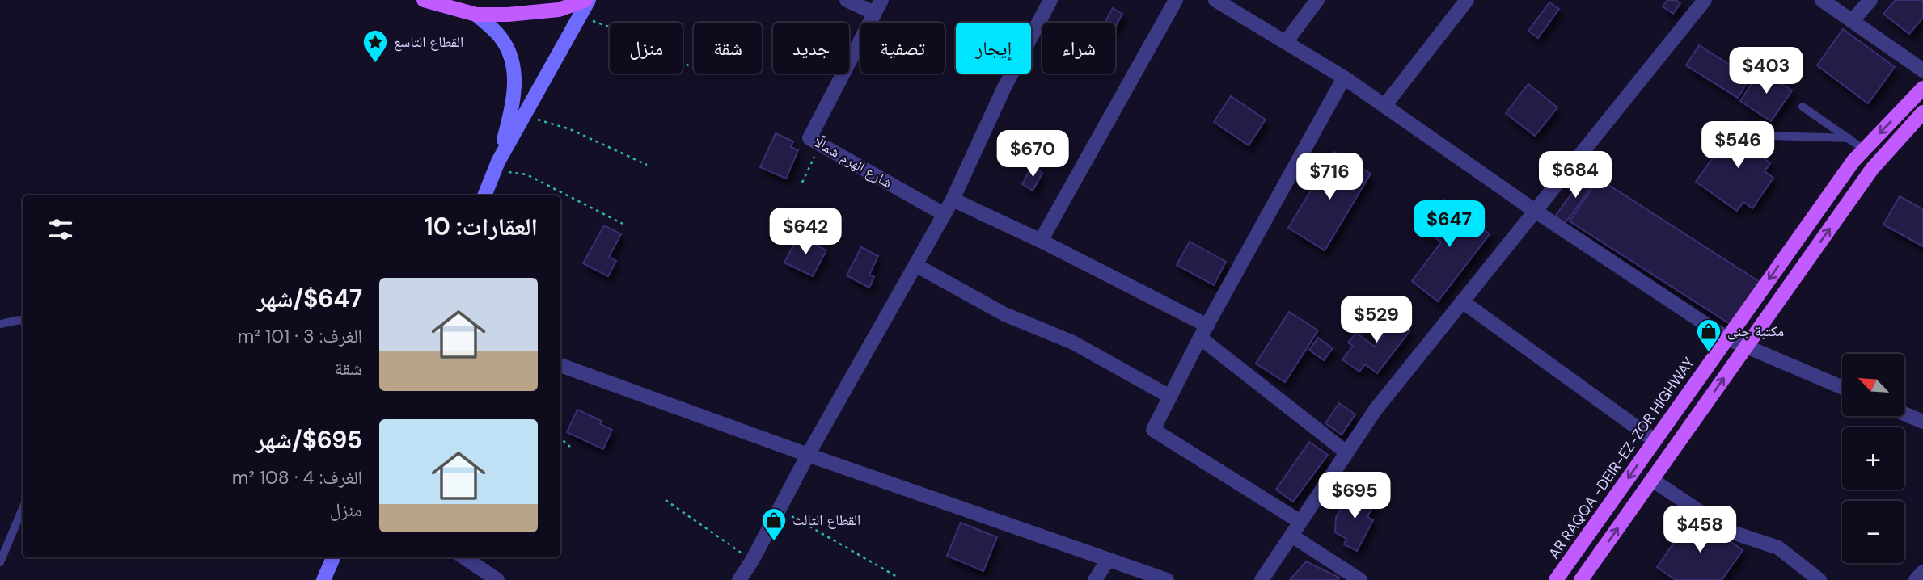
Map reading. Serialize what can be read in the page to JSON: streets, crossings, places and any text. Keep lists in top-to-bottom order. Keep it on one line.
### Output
{"streets":{"main road":["AR RAQQA -DEIR-EZ-ZOR HIGHWAY"],"street":["شارع الهرم شمالًا"]},"places":{"place":["القطاع التاسع"],"shop":["مكتبة جنى","القطاع الثالث"]},"north":"top left","page":{"chip":["شراء","إيجار","تصفية","جديد","شقة","منزل"],"price":["$403","$546","$670","$684","$716","$647","$642","$529","$695","$458"],"heading":"العقارات: 10","list":[{"name":"$647/شهر","note":"الغرف: 3 · 101 m² · شقة"},{"name":"$695/شهر","note":"الغرف: 4 · 108 m² · منزل"}],"map_buttons":["+","−"]}}
